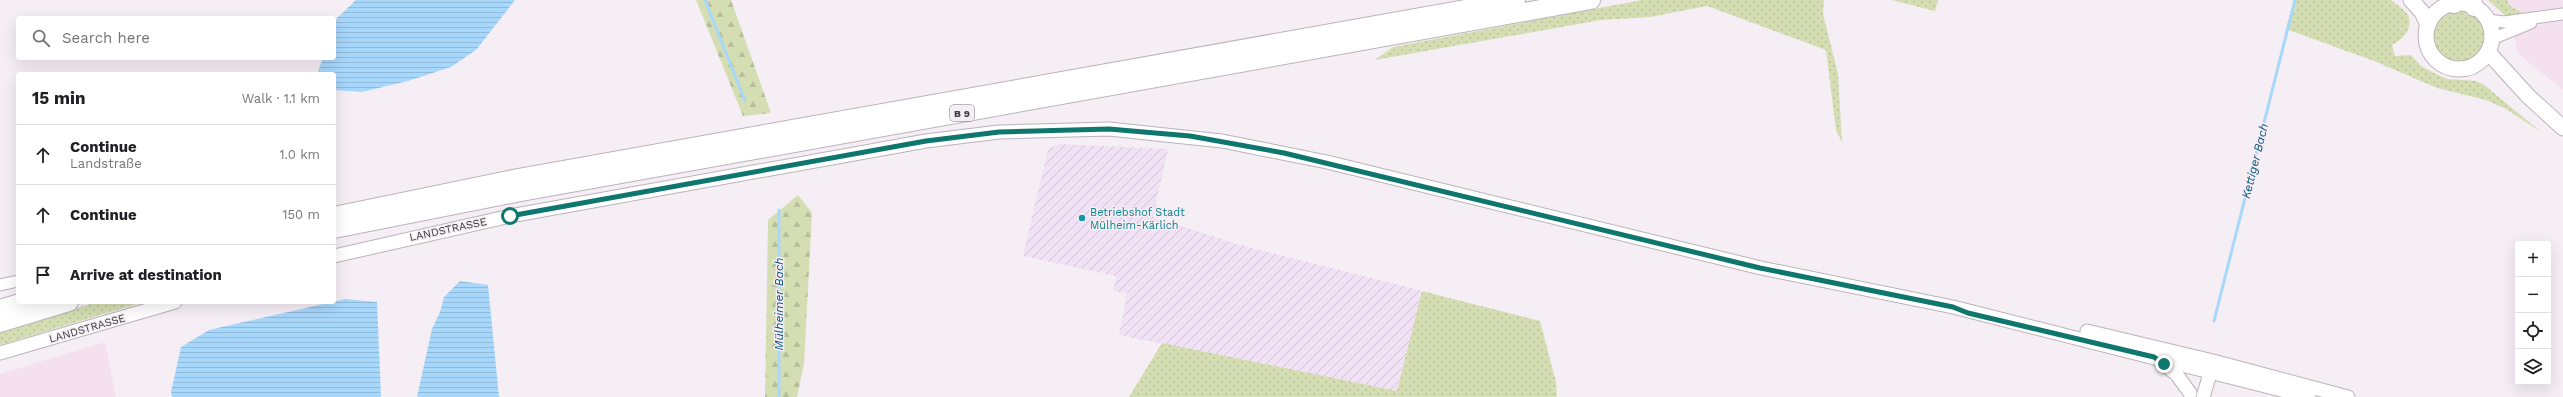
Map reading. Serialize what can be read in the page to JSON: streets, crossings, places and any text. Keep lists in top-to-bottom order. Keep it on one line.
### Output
{"streets":{"highway":["B 9"],"street":["LANDSTRASSE"]},"water":["Kettiger Bach","Mülheimer Bach"],"places":["Betriebshof Stadt Mülheim-Kärlich"],"page":{"search":"Search here","heading":["15 min","Walk · 1.1 km"],"list":[["Continue","Landstraße","1.0 km"],["Continue","150 m"],"Arrive at destination"],"map_buttons":["+","−"]}}
